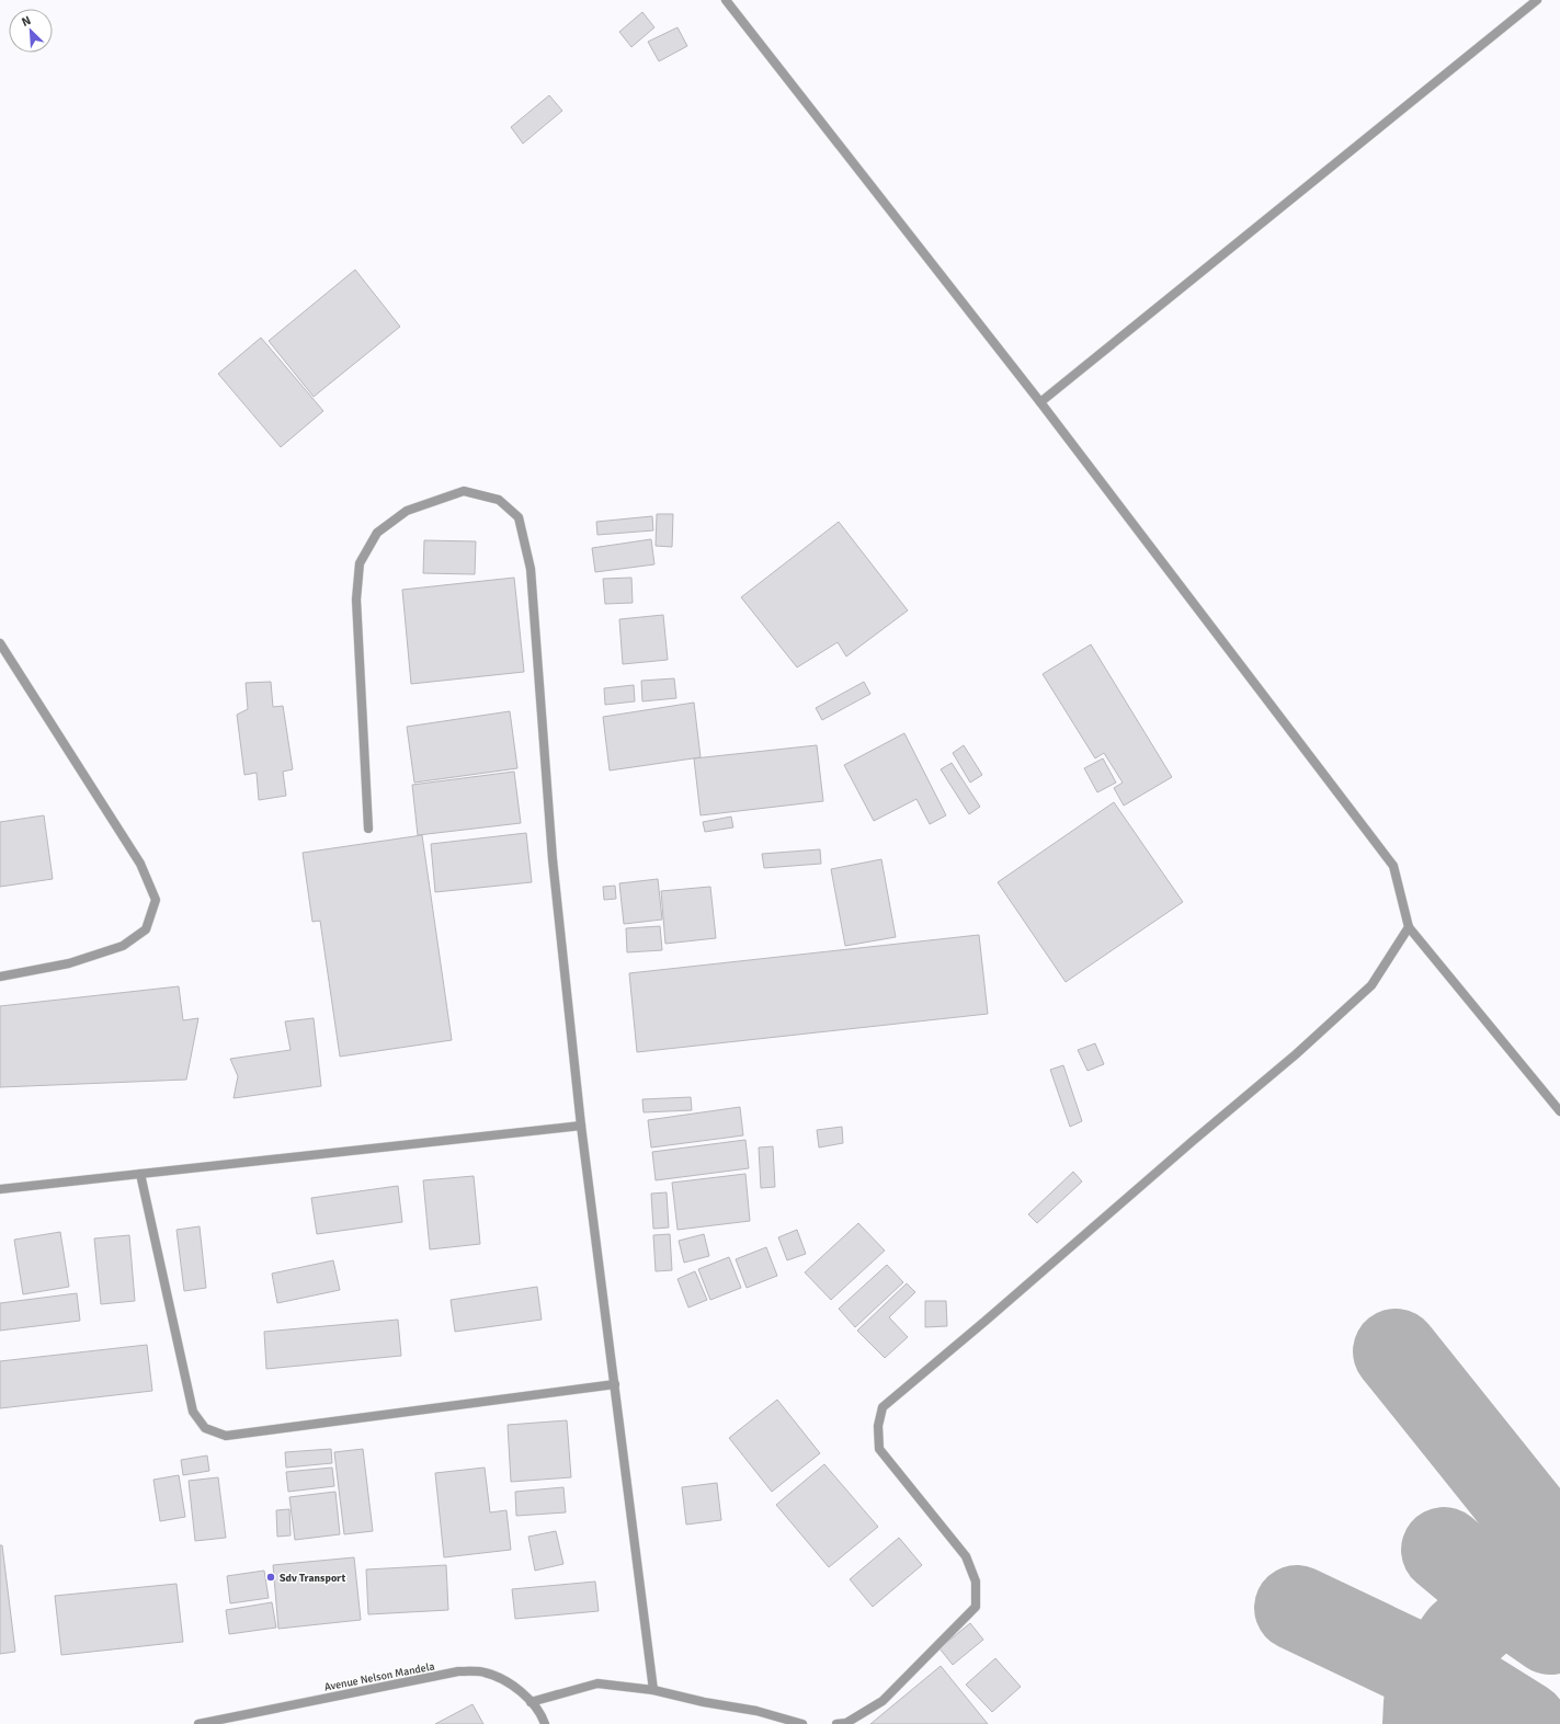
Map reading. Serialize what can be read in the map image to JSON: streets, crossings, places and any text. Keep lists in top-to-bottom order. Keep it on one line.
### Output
{"streets":{"street":["Avenue Nelson Mandela"]},"places":["Sdv Transport"],"north":"top left"}
